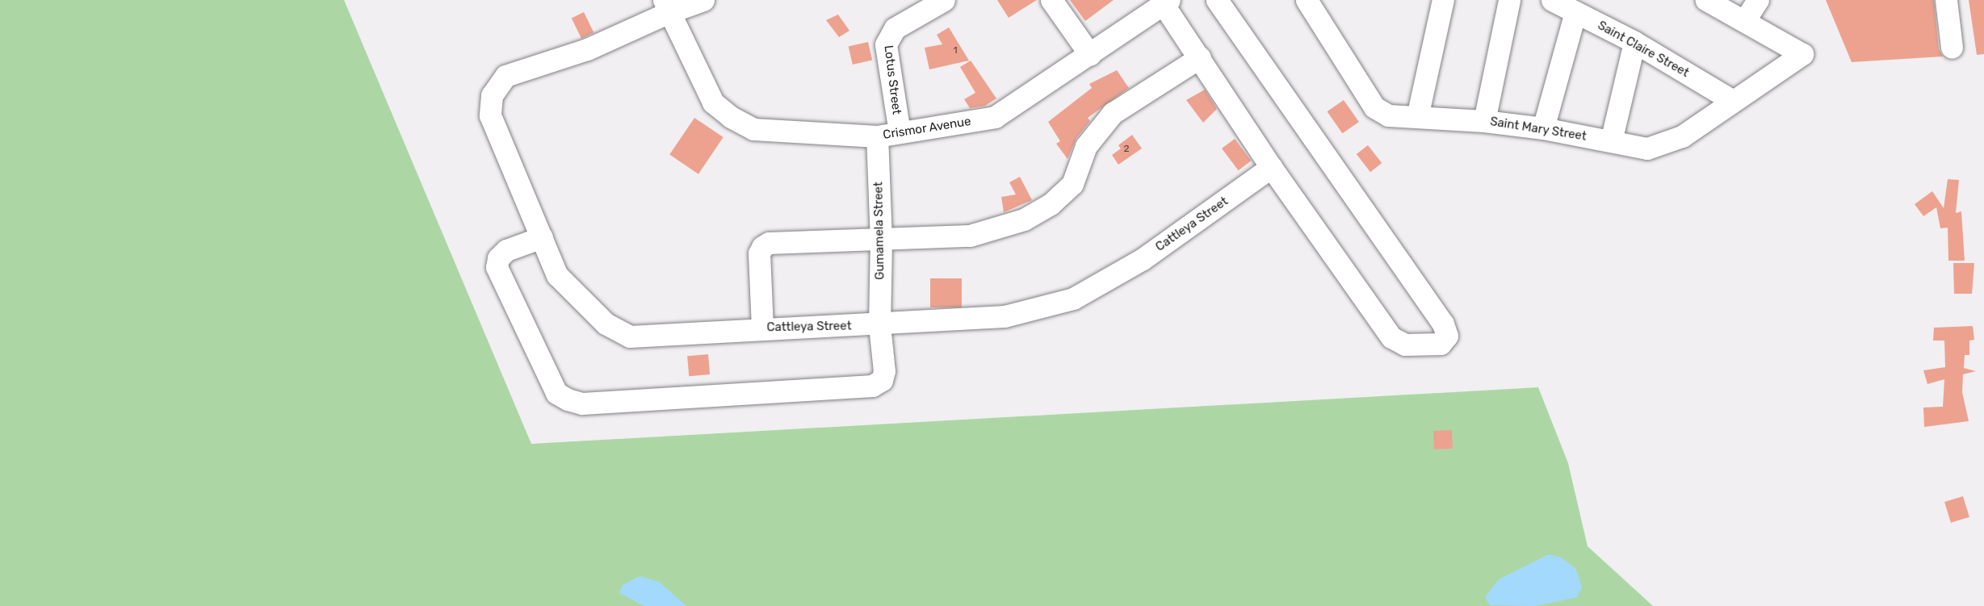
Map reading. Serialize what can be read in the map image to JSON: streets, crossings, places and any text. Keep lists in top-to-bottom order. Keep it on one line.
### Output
{"streets":{"street":["Saint Claire Street","Lotus Street","Crismor Avenue","Saint Mary Street","Cattleya Street","Gumamela Street"]},"crossings":[["Saint Claire Street","Saint Mary Street"],["Lotus Street","Crismor Avenue"],["Crismor Avenue","Cattleya Street"],["Crismor Avenue","Gumamela Street"],["Cattleya Street","Gumamela Street"]],"house_numbers":["1","2"]}
